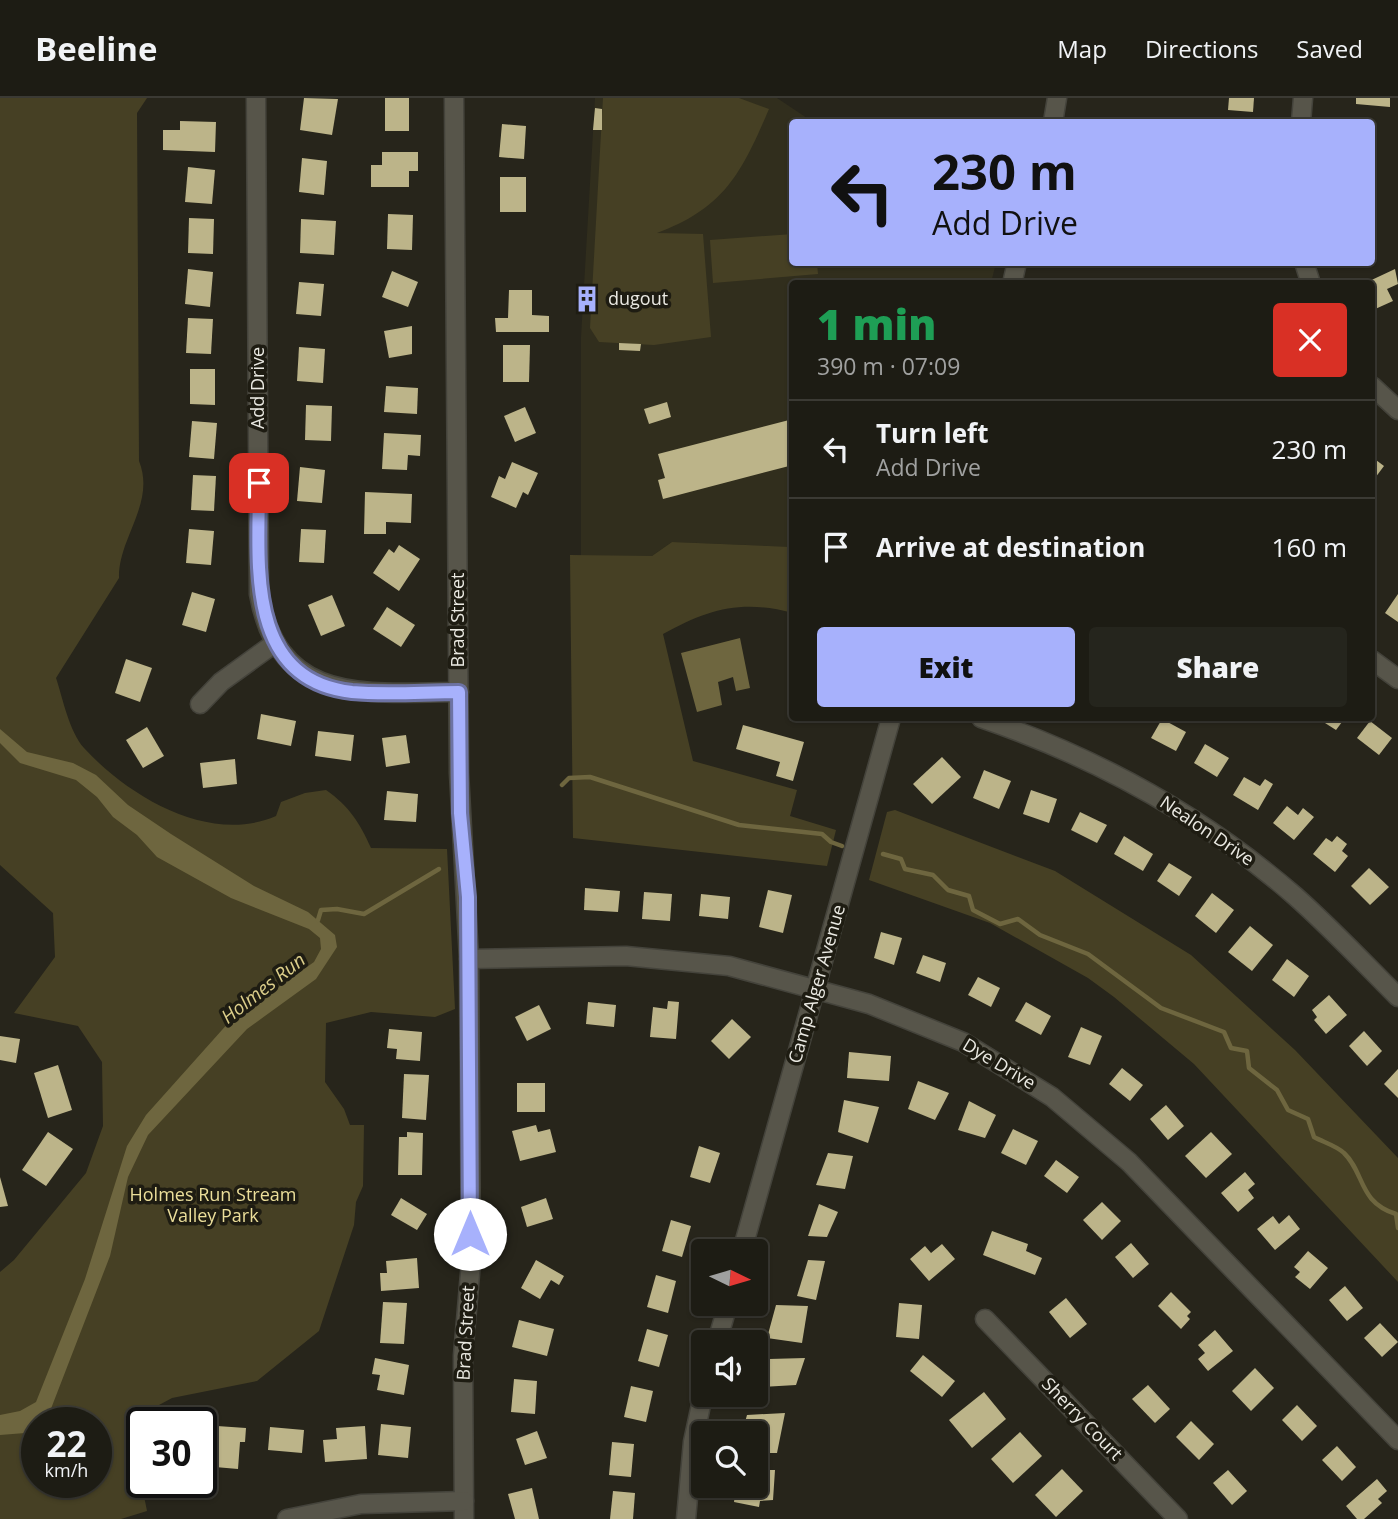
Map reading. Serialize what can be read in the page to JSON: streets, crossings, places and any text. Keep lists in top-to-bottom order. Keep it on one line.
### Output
{"streets":{"street":["Add Drive","Brad Street","Nealon Drive","Camp Alger Avenue","Dye Drive","Sherry Court"]},"crossings":[["Add Drive","Brad Street"],["Brad Street","Dye Drive"],["Camp Alger Avenue","Dye Drive"]],"water":["Holmes Run"],"parks":["Holmes Run Stream Valley Park"],"places":{"building":["dugout"]},"north":"right","page":{"header":"Beeline","nav":["Map","Directions","Saved"],"turn":["230 m","Add Drive"],"heading":["1 min","390 m · 07:09"],"list":[{"name":"Turn left","note":"Add Drive","value":"230 m"},{"name":"Arrive at destination","value":"160 m"}],"buttons":["Exit","Share"],"speed":"22 km/h","limit":"30"}}
